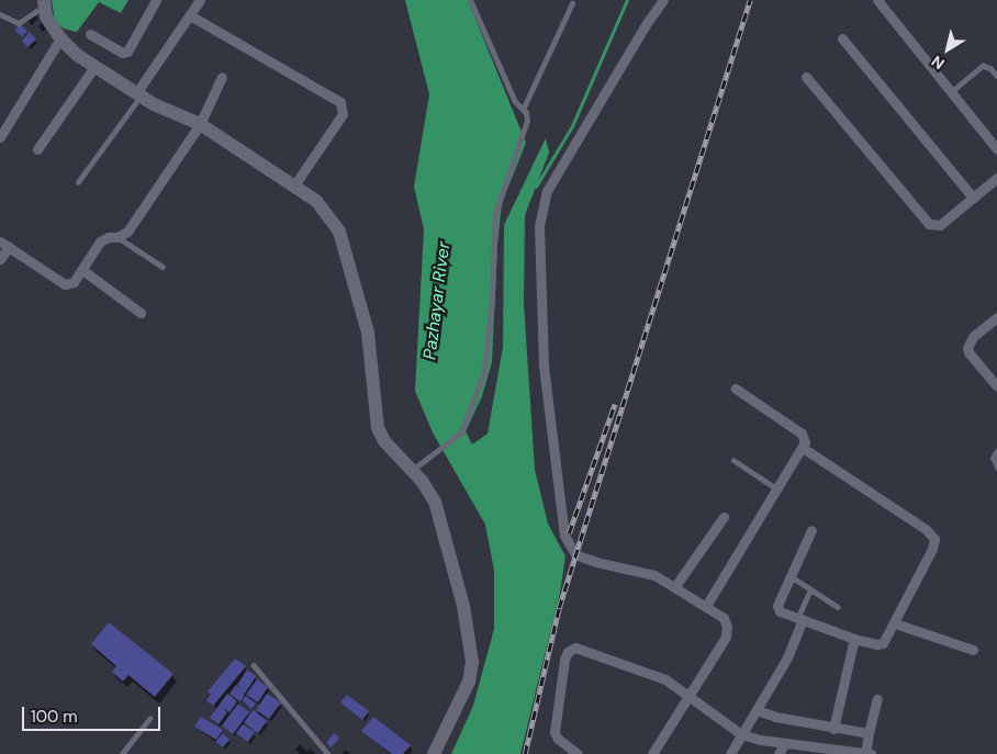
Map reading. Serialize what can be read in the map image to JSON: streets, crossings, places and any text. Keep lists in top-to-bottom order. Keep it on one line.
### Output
{"water":["Pazhayar River"],"scale_bar":"100 m","north":"bottom left"}
